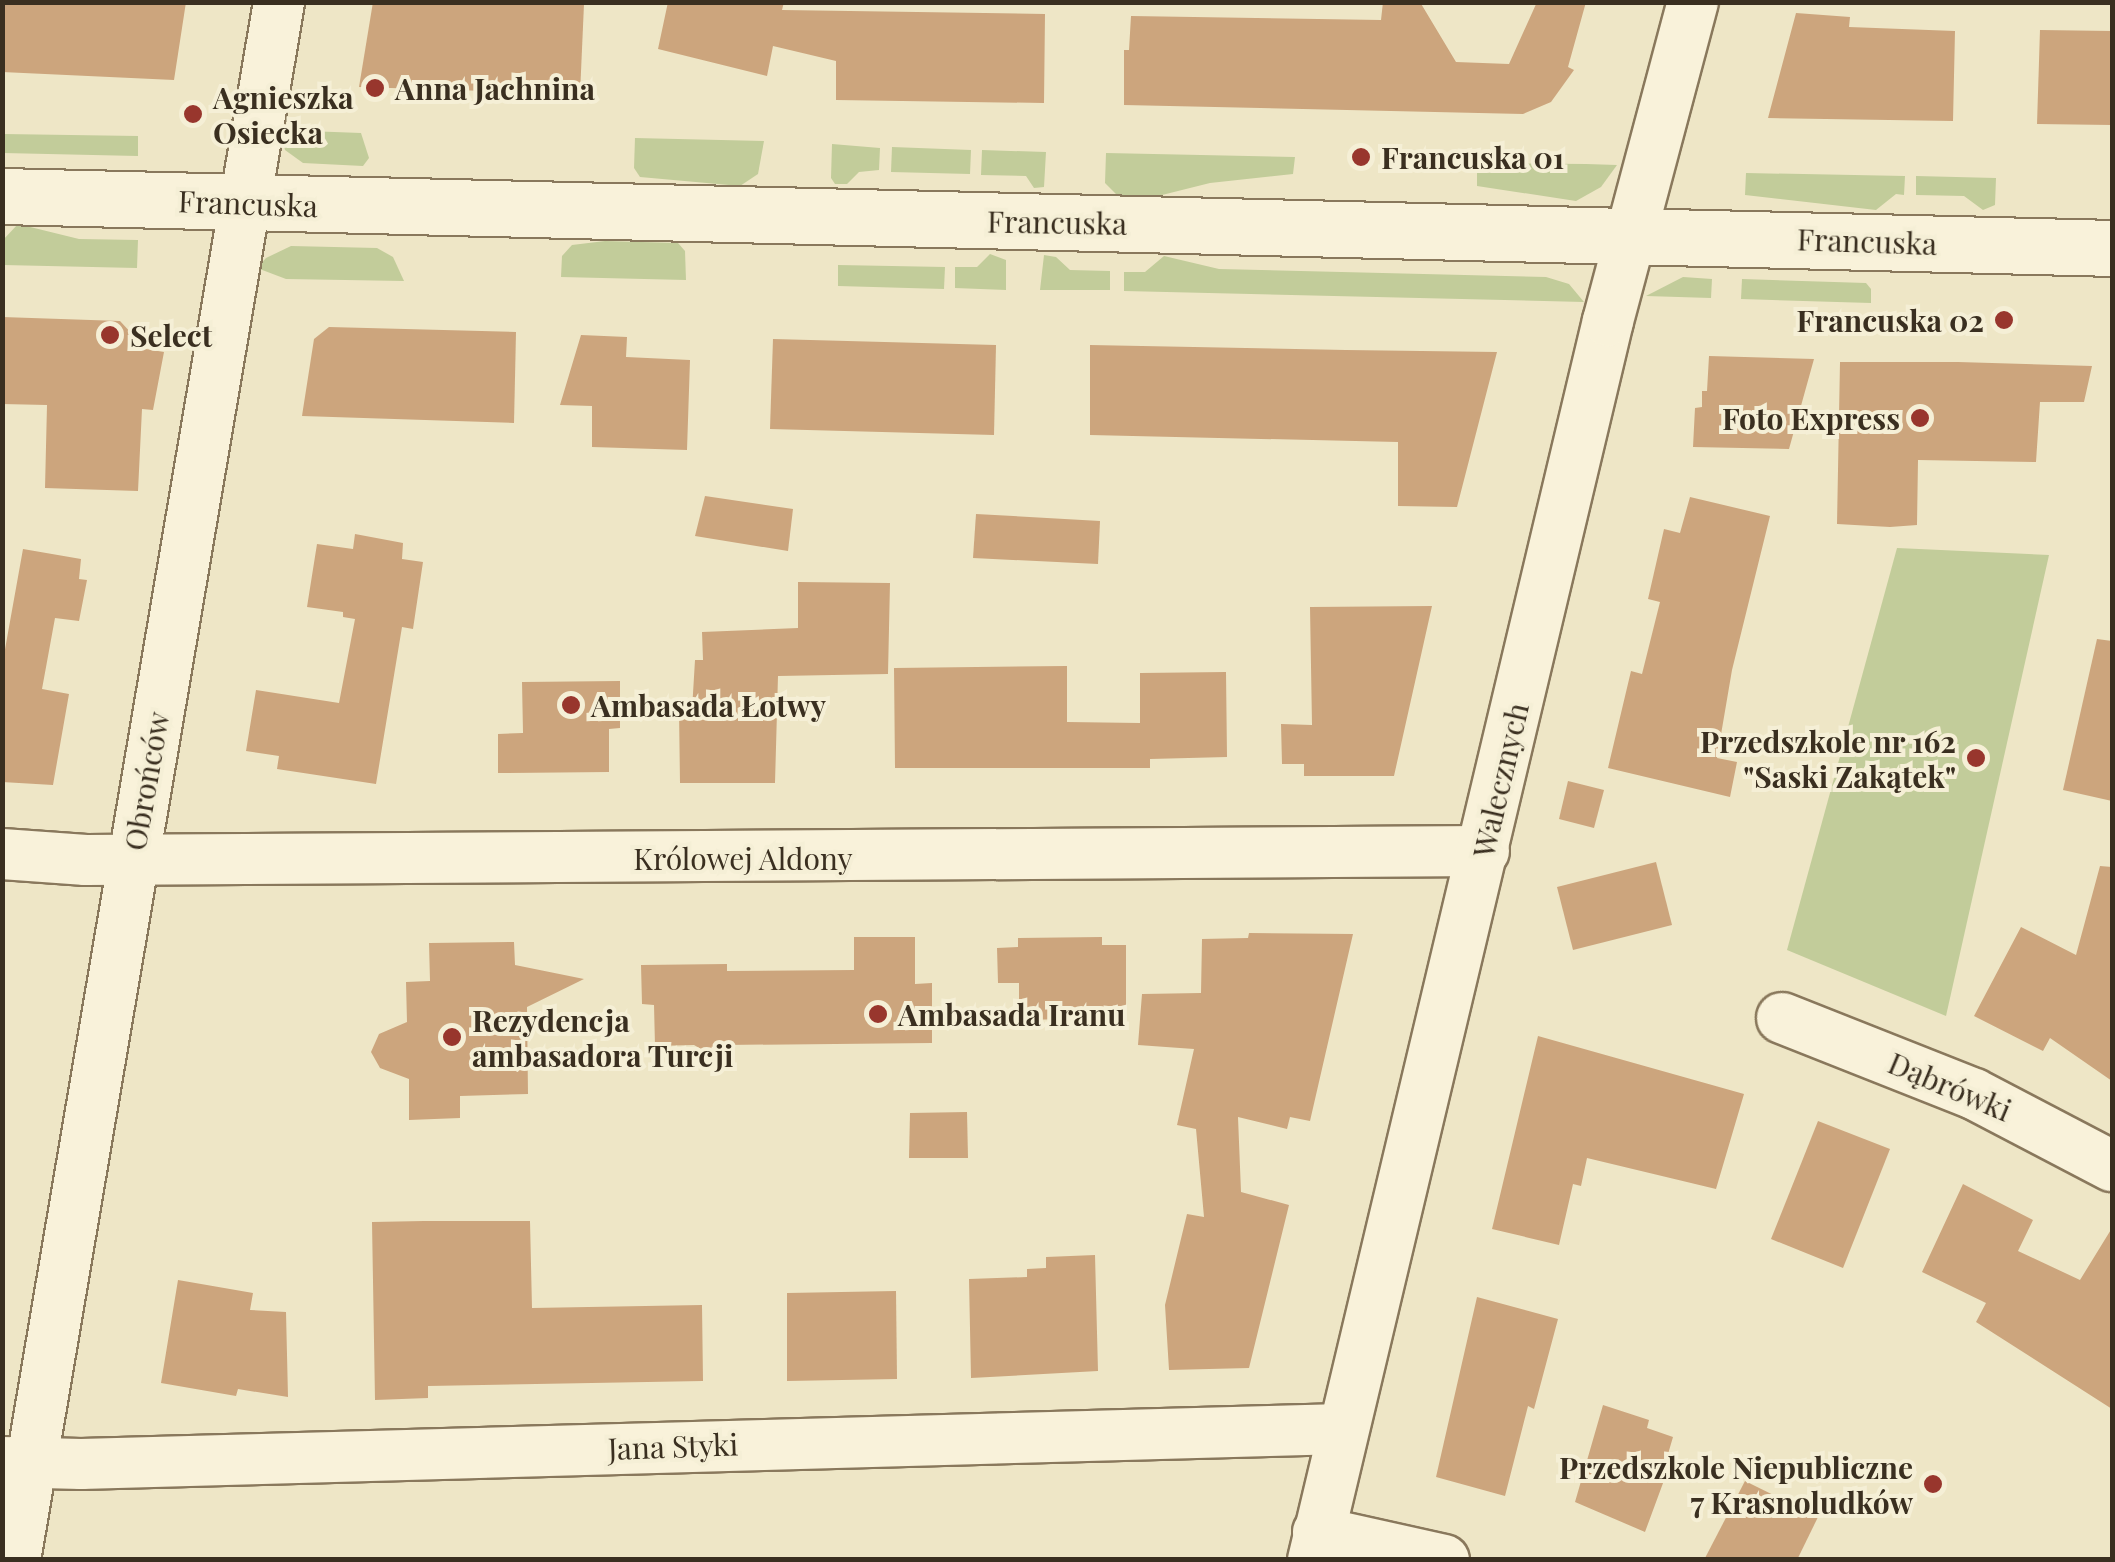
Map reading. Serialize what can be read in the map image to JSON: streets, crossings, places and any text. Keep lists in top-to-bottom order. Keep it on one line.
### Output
{"streets":{"street":["Francuska","Walecznych","Obrońców","Królowej Aldony","Dąbrówki","Jana Styki"]},"crossings":[["Francuska","Walecznych"],["Francuska","Obrońców"],["Walecznych","Królowej Aldony"],["Walecznych","Jana Styki"],["Obrońców","Królowej Aldony"],["Obrońców","Jana Styki"]],"places":["Anna Jachnina","Agnieszka Osiecka","Francuska 01","Francuska 02","Select","Foto Express","Ambasada Łotwy","Przedszkole nr 162 \"Saski Zakątek\"","Ambasada Iranu","Rezydencja ambasadora Turcji","Przedszkole Niepubliczne 7 Krasnoludków"]}
